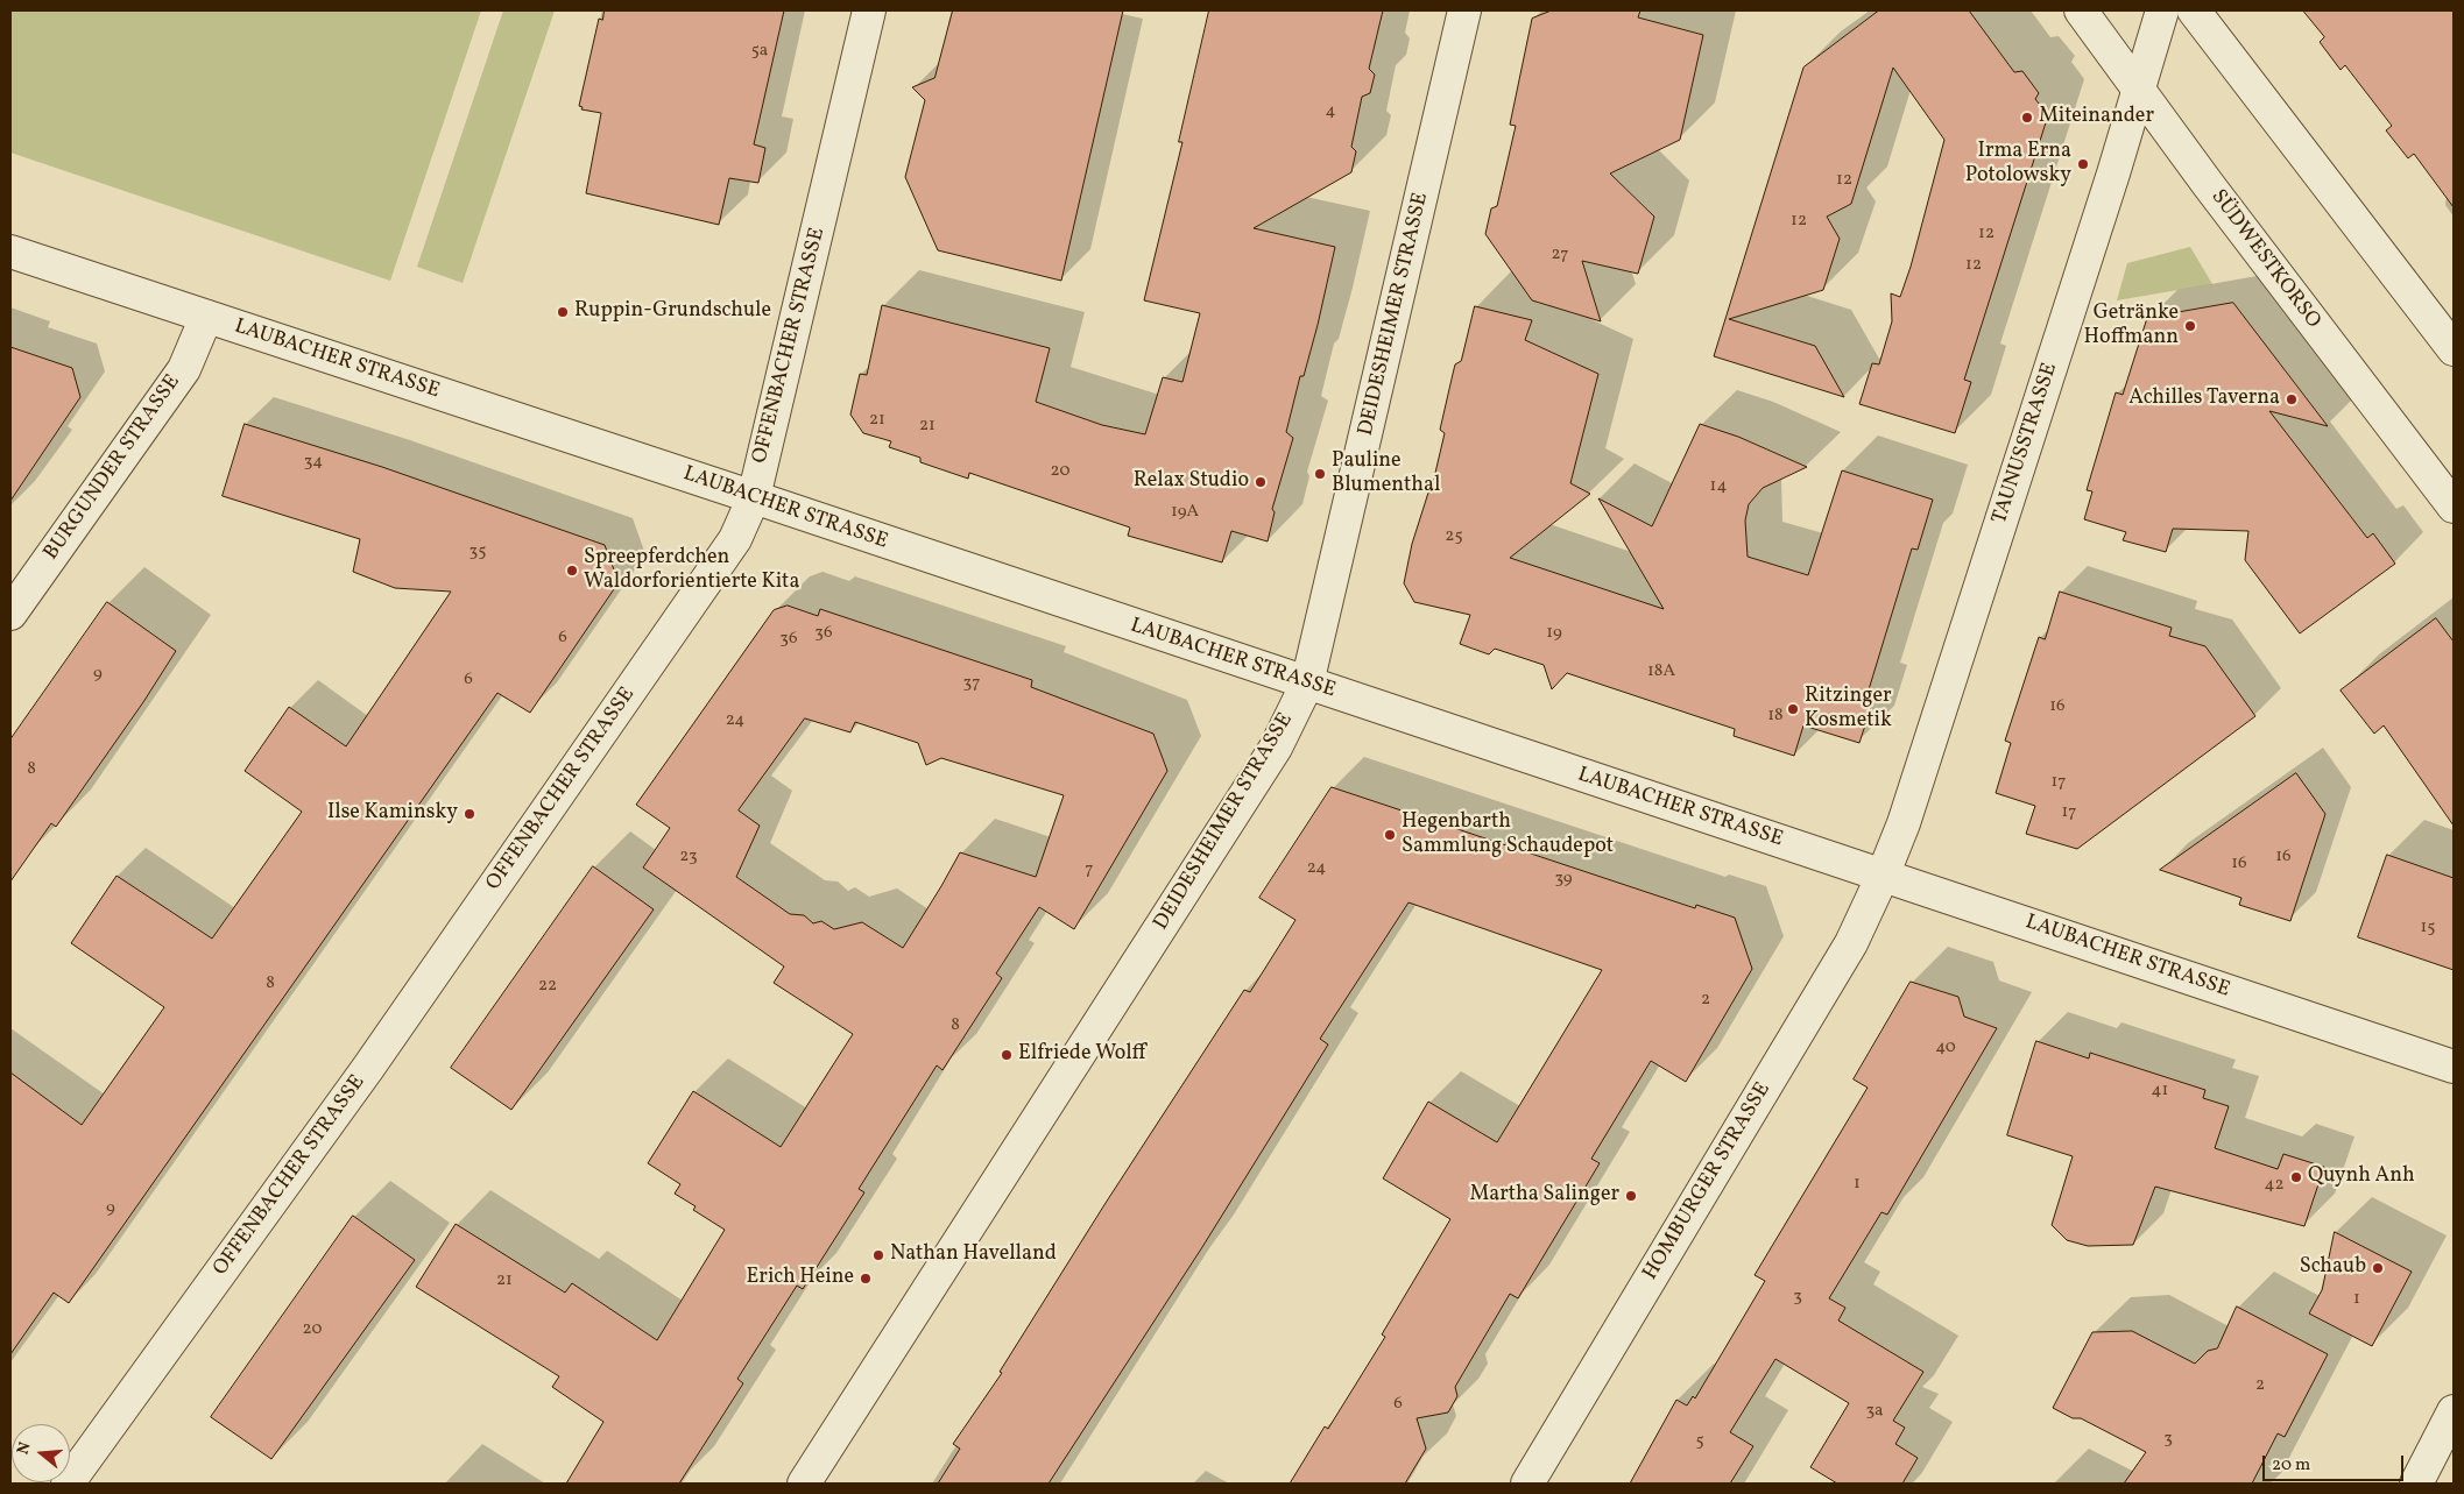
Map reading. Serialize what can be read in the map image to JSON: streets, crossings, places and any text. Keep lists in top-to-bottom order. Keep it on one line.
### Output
{"streets":{"street":["SÜDWESTKORSO","DEIDESHEIMER STRASSE","OFFENBACHER STRASSE","LAUBACHER STRASSE","TAUNUSSTRASSE","BURGUNDER STRASSE","HOMBURGER STRASSE"]},"crossings":[["SÜDWESTKORSO","TAUNUSSTRASSE"],["DEIDESHEIMER STRASSE","LAUBACHER STRASSE"],["OFFENBACHER STRASSE","LAUBACHER STRASSE"],["LAUBACHER STRASSE","TAUNUSSTRASSE"],["LAUBACHER STRASSE","BURGUNDER STRASSE"],["LAUBACHER STRASSE","HOMBURGER STRASSE"],["TAUNUSSTRASSE","HOMBURGER STRASSE"]],"places":["Miteinander","Irma Erna Potolowsky","Ruppin-Grundschule","Getränke Hoffmann","Achilles Taverna","Pauline Blumenthal","Relax Studio","Spreepferdchen Waldorforientierte Kita","Ritzinger Kosmetik","Ilse Kaminsky","Hegenbarth Sammlung Schaudepot","Elfriede Wolff","Quynh Anh","Martha Salinger","Nathan Havelland","Schaub","Erich Heine"],"house_numbers":["5a","4","12","12","12","27","12","21","21","34","20","14","19A","25","35","36","19","6","36","18A","9","6","37","16","18","24","8","17","17","23","16","16","24","7","39","15","8","22","2","8","40","41","1","42","9","21","3","1","20","2","6","3a","3","5"],"scale_bar":"20 m","north":"left"}
